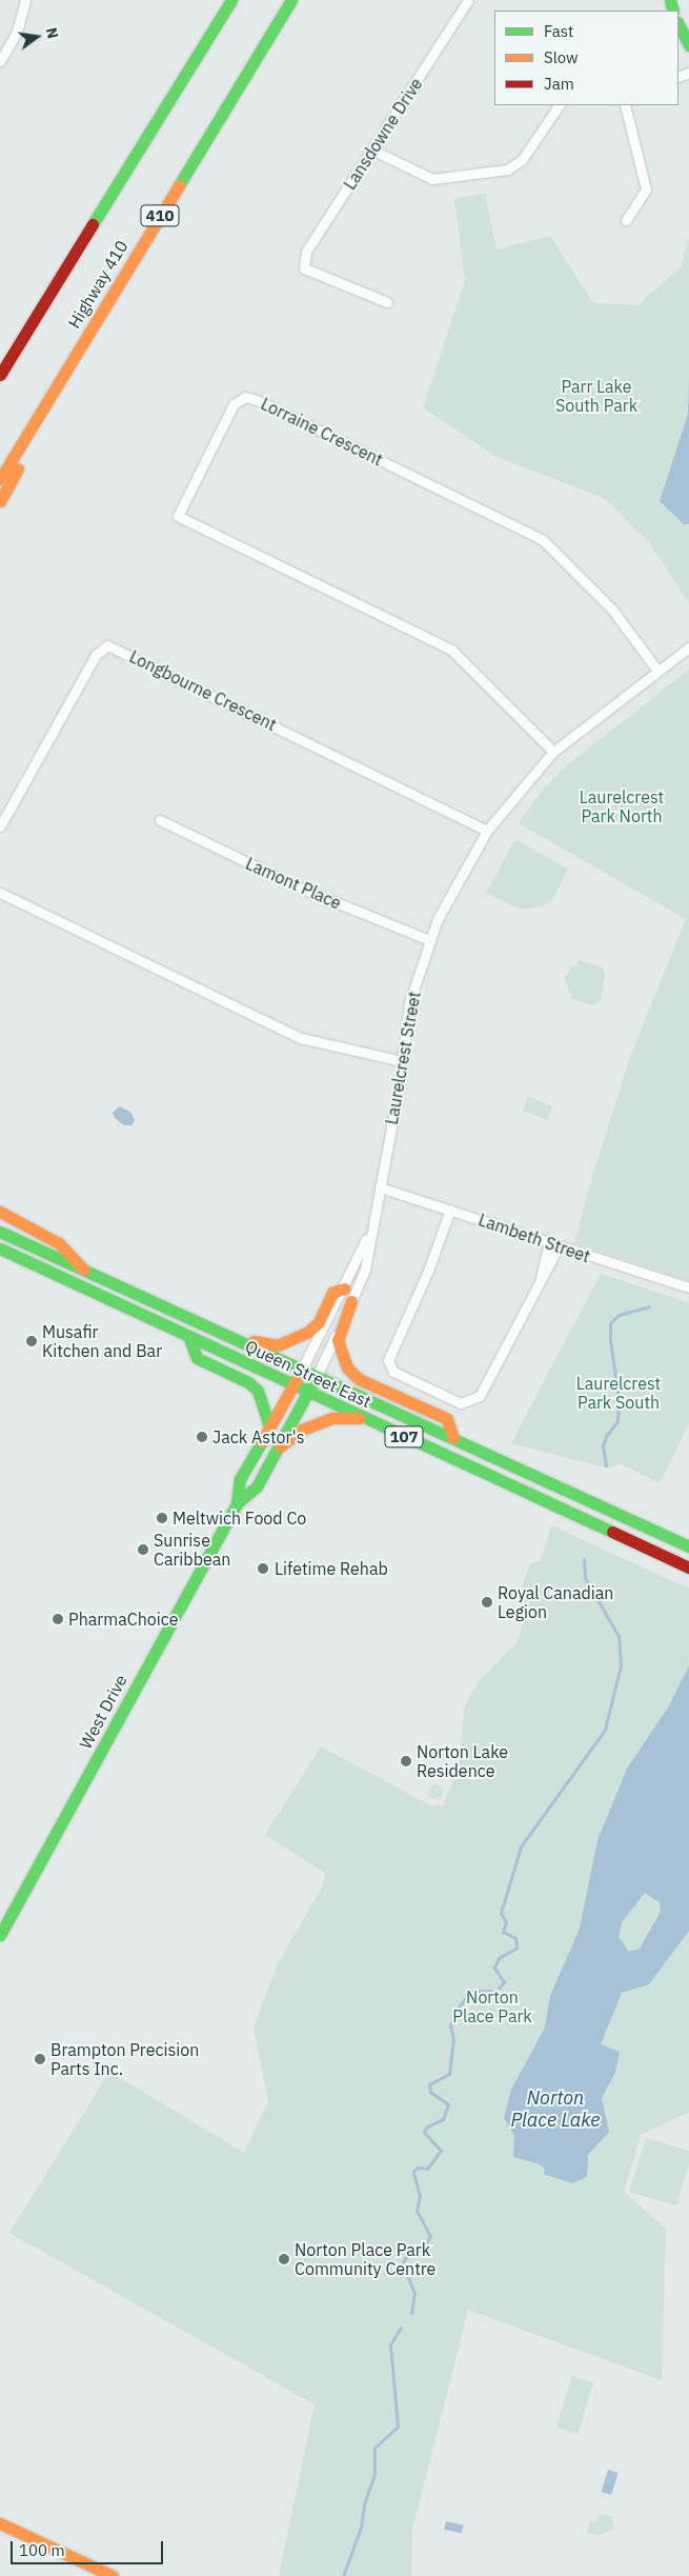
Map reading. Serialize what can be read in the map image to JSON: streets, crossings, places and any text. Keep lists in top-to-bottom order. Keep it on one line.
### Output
{"streets":{"main road":["410","Highway 410","Queen Street East","107","West Drive"],"street":["Lansdowne Drive","Lorraine Crescent","Longbourne Crescent","Lamont Place","Laurelcrest Street","Lambeth Street"]},"crossings":[["Lorraine Crescent","Laurelcrest Street"],["Longbourne Crescent","Laurelcrest Street"],["Lamont Place","Laurelcrest Street"],["Laurelcrest Street","Lambeth Street"],["Laurelcrest Street","Queen Street East"],["Laurelcrest Street","West Drive"],["Queen Street East","West Drive"]],"water":["Norton Place Lake"],"parks":["Parr Lake South Park","Laurelcrest Park North","Laurelcrest Park South","Norton Place Park"],"places":["Musafir Kitchen and Bar","Jack Astor's","Meltwich Food Co","Sunrise Caribbean","Lifetime Rehab","Royal Canadian Legion","PharmaChoice","Norton Lake Residence","Brampton Precision Parts Inc.","Norton Place Park Community Centre"],"legend":["Fast","Slow","Jam"],"scale_bar":"100 m","north":"right"}
